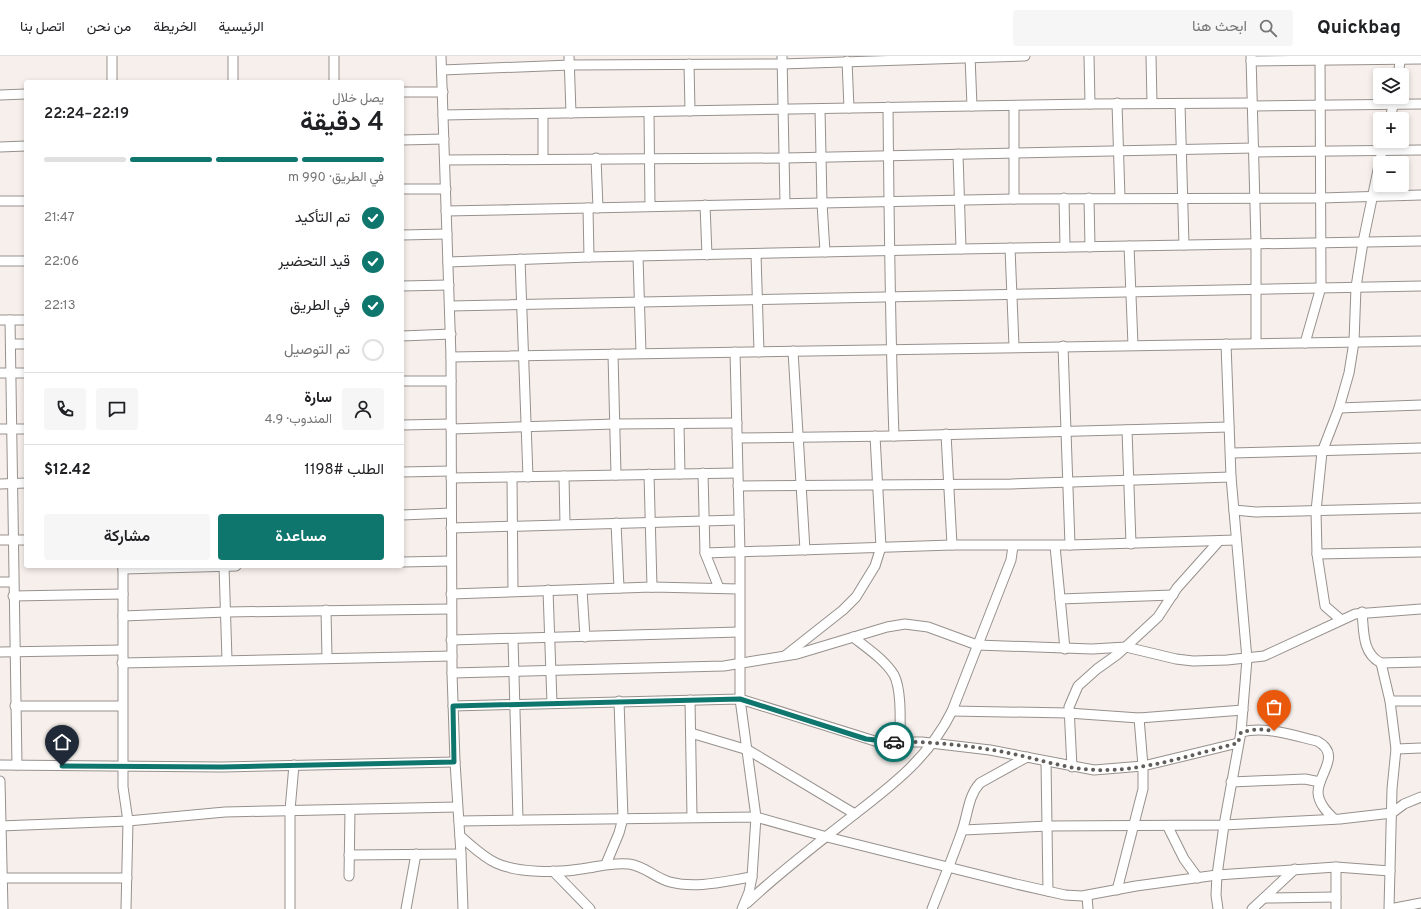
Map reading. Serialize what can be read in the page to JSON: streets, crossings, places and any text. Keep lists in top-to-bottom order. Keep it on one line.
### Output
{"page":{"header":"Quickbag","search":"ابحث هنا","nav":["الرئيسية","الخريطة","من نحن","اتصل بنا"],"map_buttons":["+","−"],"heading":["4 دقيقة","يصل خلال","22:19–22:24"],"panel":["سارة","المندوب · 4.9","الطلب #1198","$12.42"],"bar":"في الطريق · 990 m","list":[["تم التأكيد","21:47"],["قيد التحضير","22:06"],["في الطريق","22:13"],"تم التوصيل"],"buttons":["مساعدة","مشاركة"]}}
